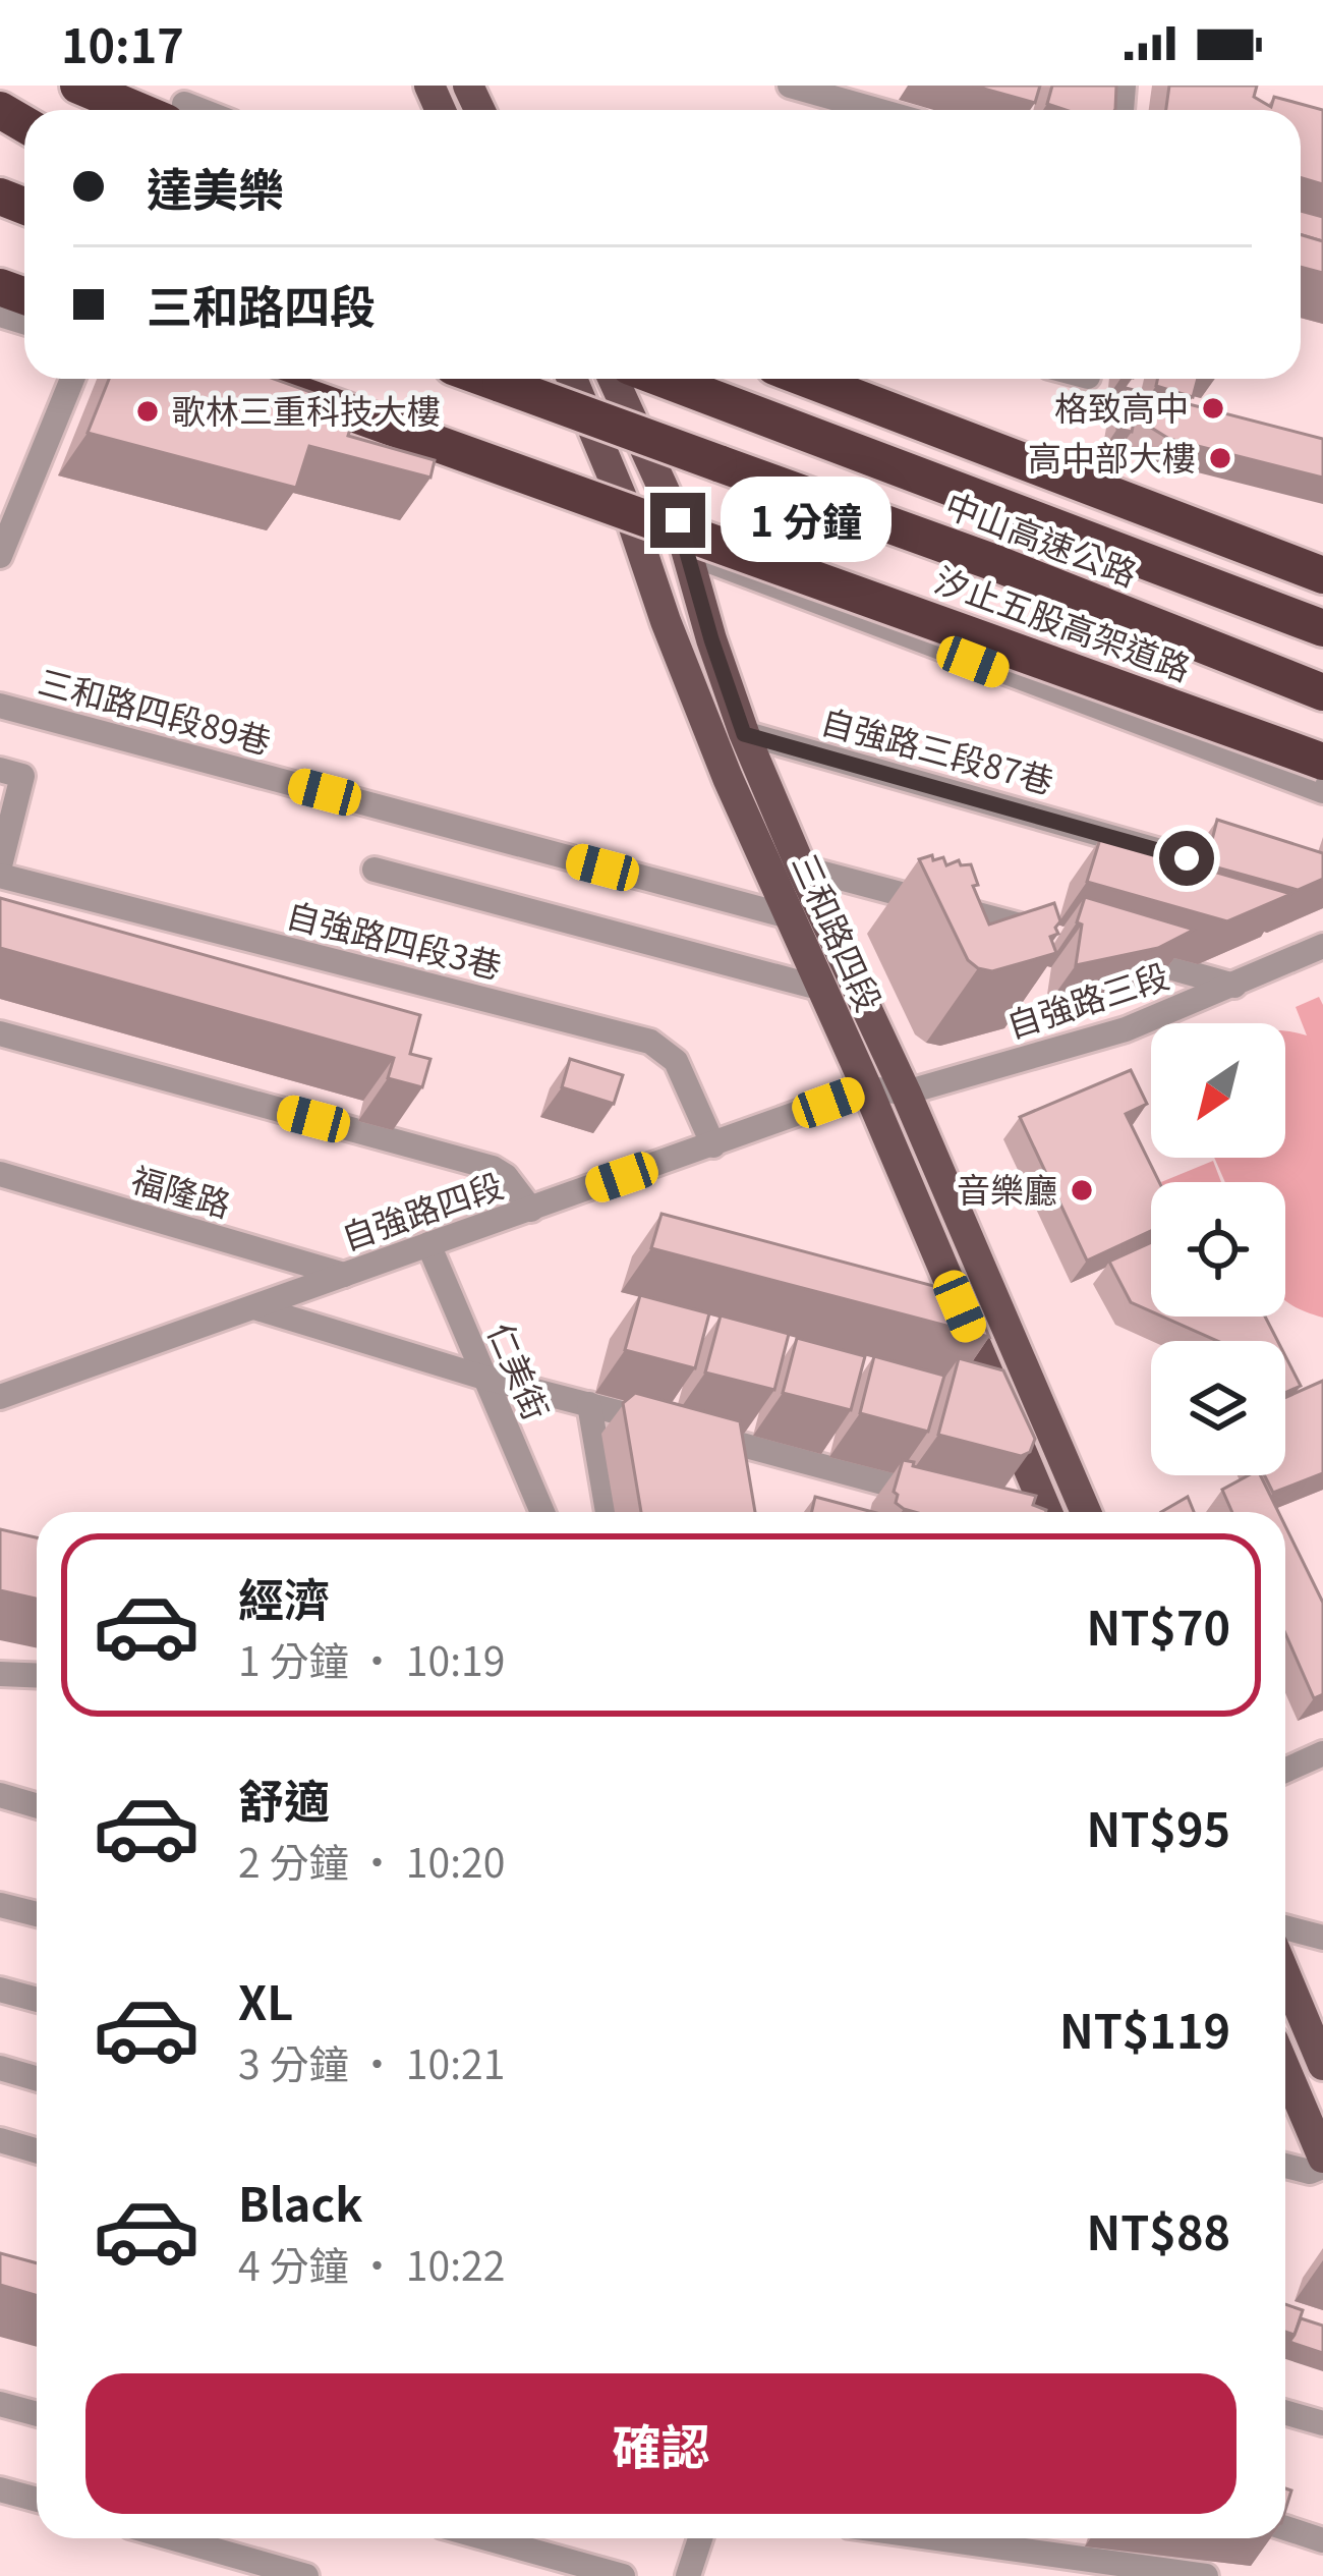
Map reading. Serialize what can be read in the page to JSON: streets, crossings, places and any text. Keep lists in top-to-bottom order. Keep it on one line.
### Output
{"streets":{"highway":["中山高速公路","汐止五股高架道路"],"main road":["三和路四段"],"street":["三和路四段89巷","自強路三段87巷","自強路四段3巷","自強路三段","福隆路","自強路四段","仁美街"]},"crossings":[["三和路四段89巷","三和路四段"],["自強路三段87巷","三和路四段"],["三和路四段","自強路三段"],["三和路四段","自強路四段"],["自強路四段3巷","自強路四段"],["自強路三段","自強路四段"],["福隆路","自強路四段"],["自強路四段","仁美街"]],"places":["格致高中","歌林三重科技大樓","高中部大樓","音樂廳"],"north":"bottom left","page":{"status":"10:17","banner":["達美樂","三和路四段"],"bubble":"1 分鐘","list":[{"name":"經濟","note":"1 分鐘 · 10:19","value":"NT$70"},{"name":"舒適","note":"2 分鐘 · 10:20","value":"NT$95"},{"name":"XL","note":"3 分鐘 · 10:21","value":"NT$119"},{"name":"Black","note":"4 分鐘 · 10:22","value":"NT$88"}],"buttons":"確認"}}
